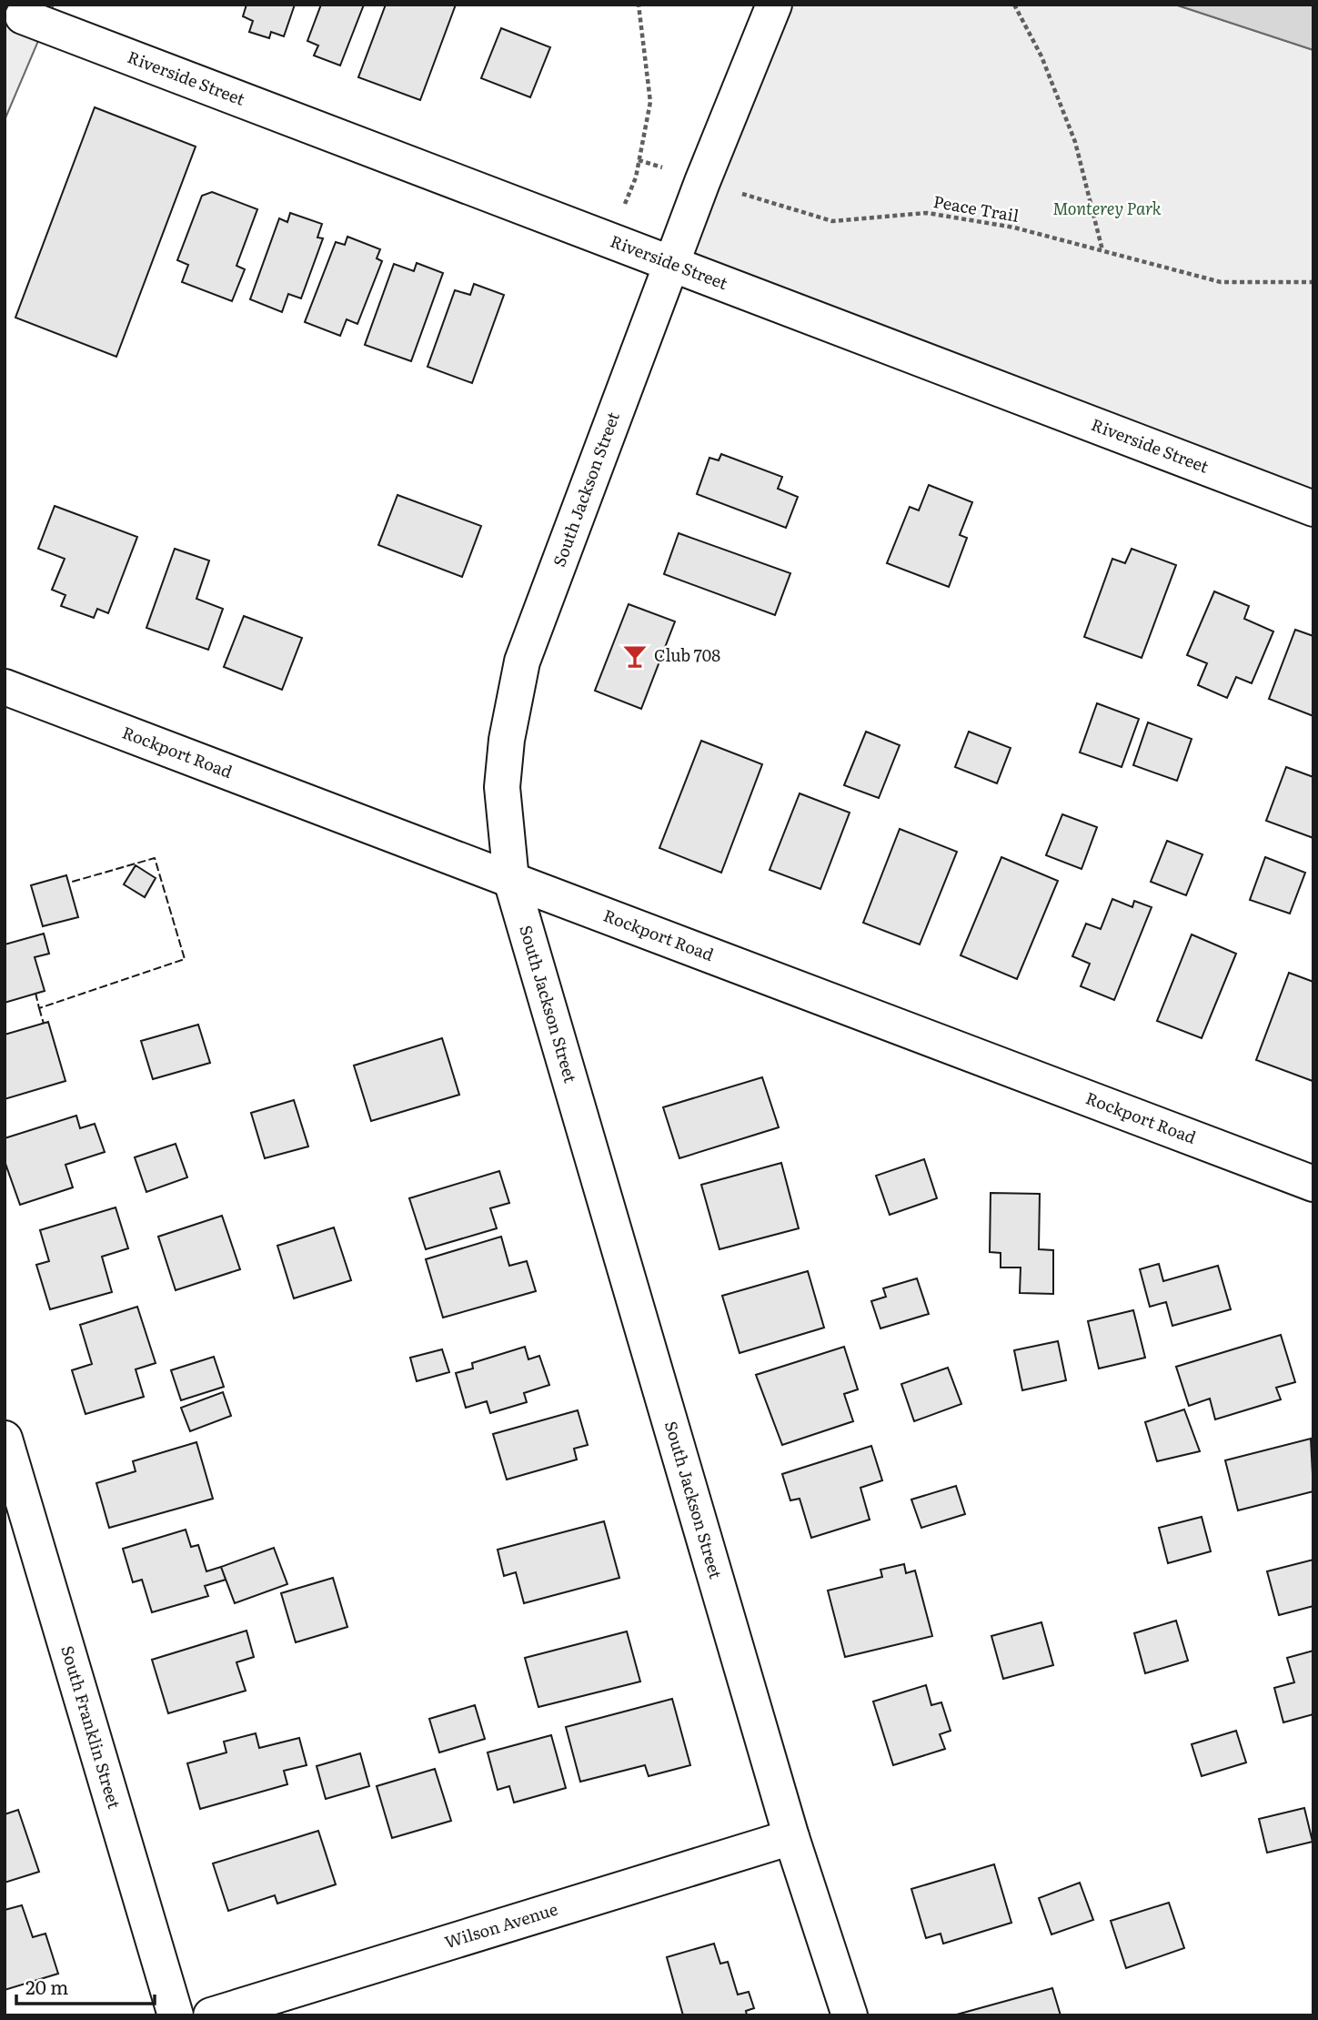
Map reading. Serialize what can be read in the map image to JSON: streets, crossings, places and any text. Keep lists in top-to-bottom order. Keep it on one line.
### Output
{"streets":{"street":["Riverside Street","South Jackson Street","Rockport Road","South Franklin Street","Wilson Avenue"],"path":["Peace Trail"]},"crossings":[["Riverside Street","South Jackson Street"],["Peace Trail","South Jackson Street"],["South Jackson Street","Rockport Road"],["South Jackson Street","Wilson Avenue"]],"parks":["Monterey Park"],"places":{"bar":["Club 708"]},"scale_bar":"20 m"}
